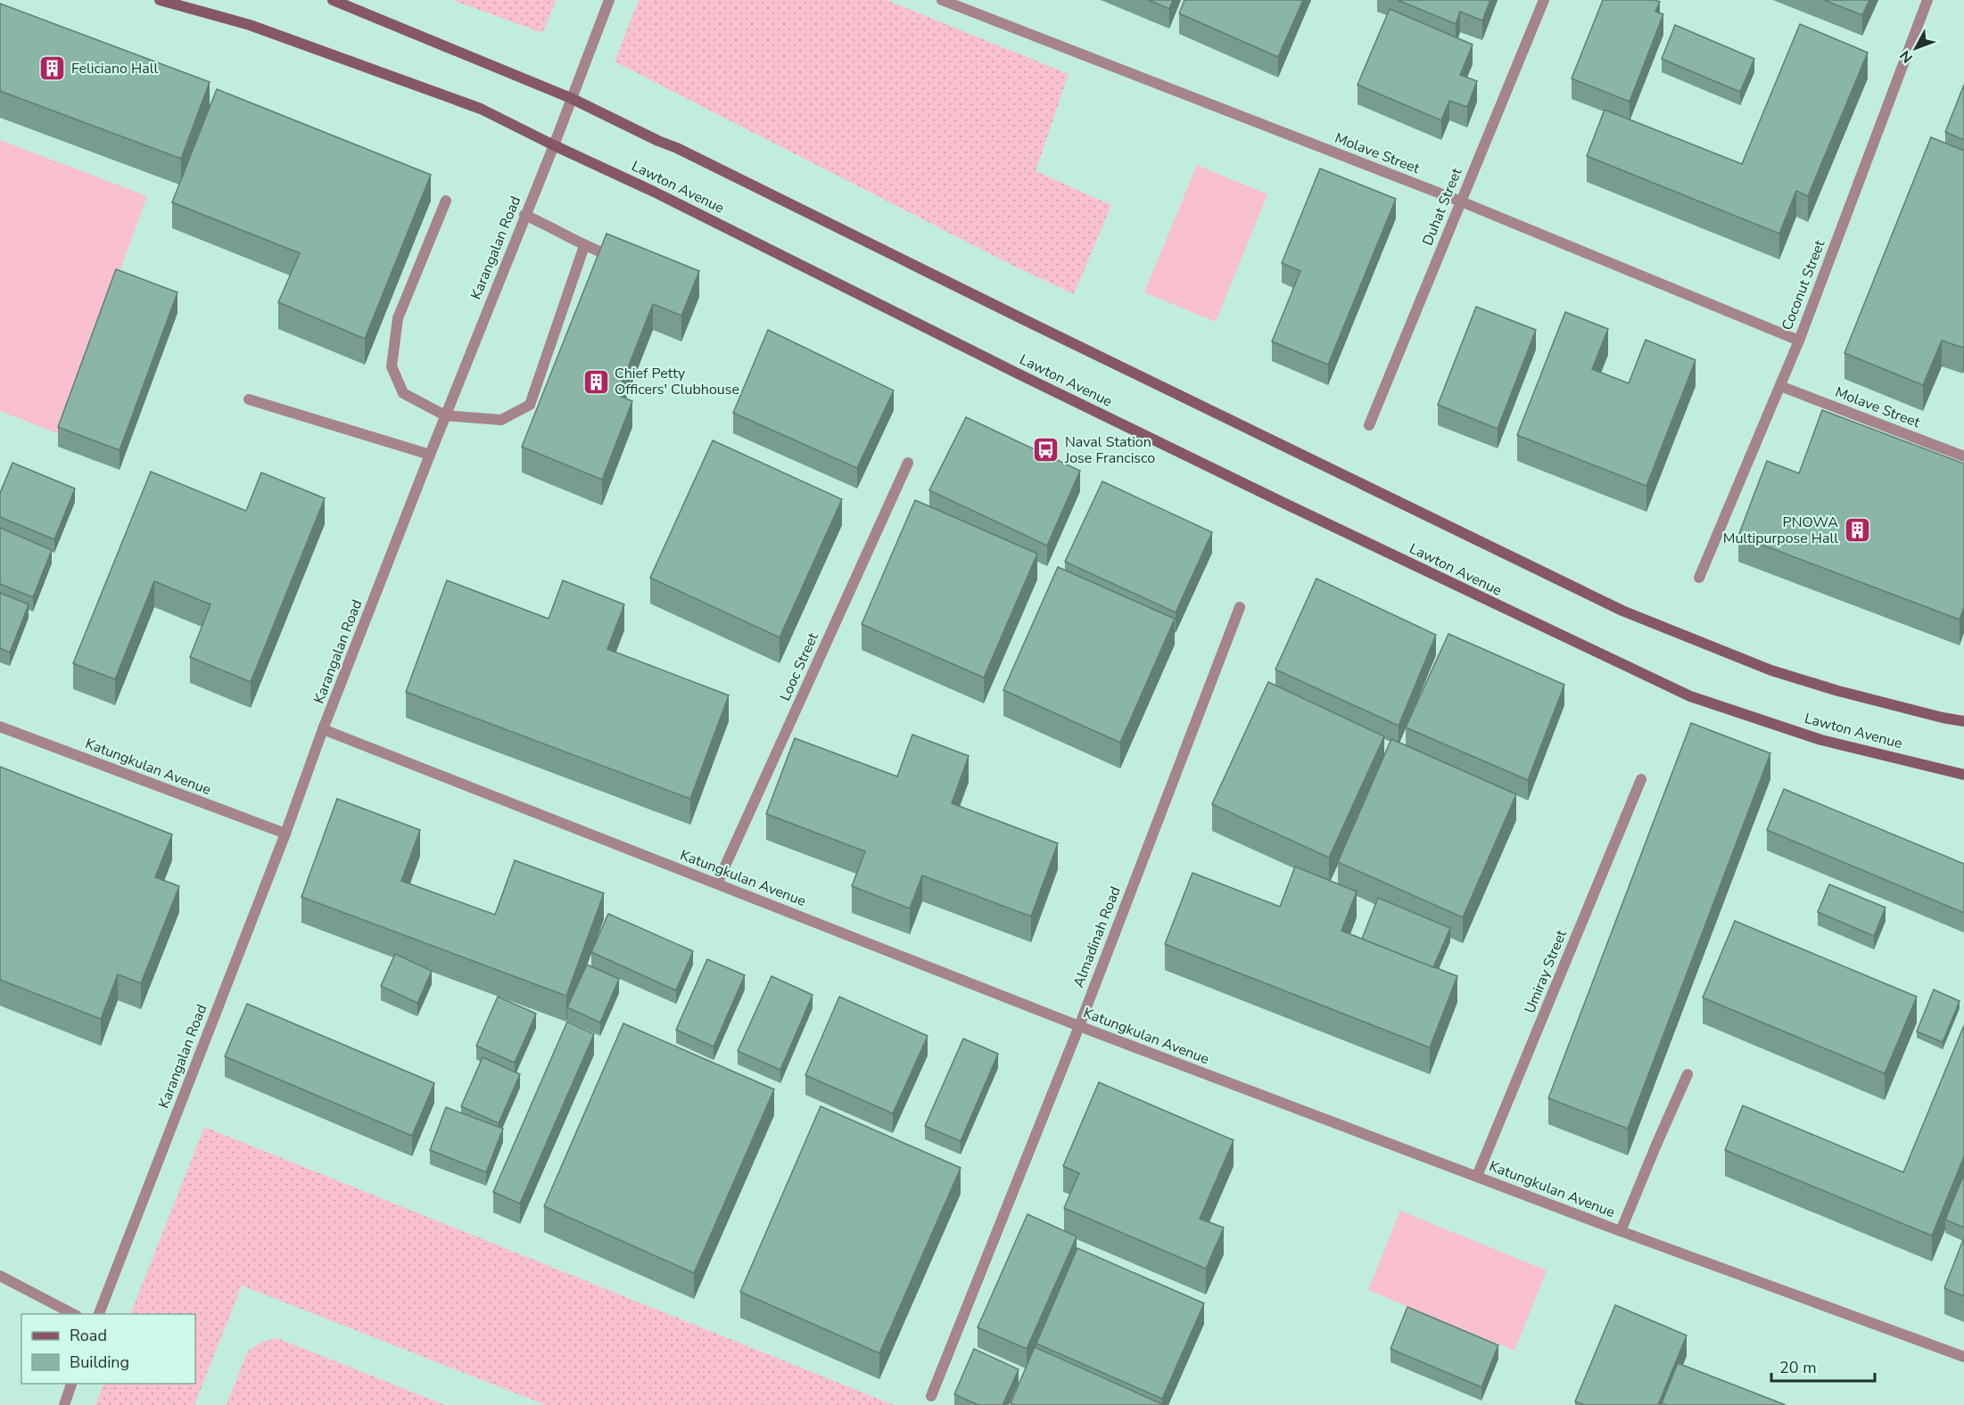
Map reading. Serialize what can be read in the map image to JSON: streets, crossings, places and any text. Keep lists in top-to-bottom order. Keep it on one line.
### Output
{"streets":{"main road":["Lawton Avenue"],"street":["Molave Street","Duhat Street","Karangalan Road","Coconut Street","Looc Street","Katungkulan Avenue","Almadinah Road","Umiray Street"]},"crossings":[["Molave Street","Duhat Street"],["Molave Street","Coconut Street"],["Lawton Avenue","Karangalan Road"],["Karangalan Road","Katungkulan Avenue"],["Looc Street","Katungkulan Avenue"],["Katungkulan Avenue","Almadinah Road"],["Katungkulan Avenue","Umiray Street"]],"places":{"building":["Feliciano Hall","Chief Petty Officers' Clubhouse","PNOWA Multipurpose Hall"],"bus stop":["Naval Station Jose Francisco"]},"legend":["Road","Building"],"scale_bar":"20 m","north":"bottom left"}
